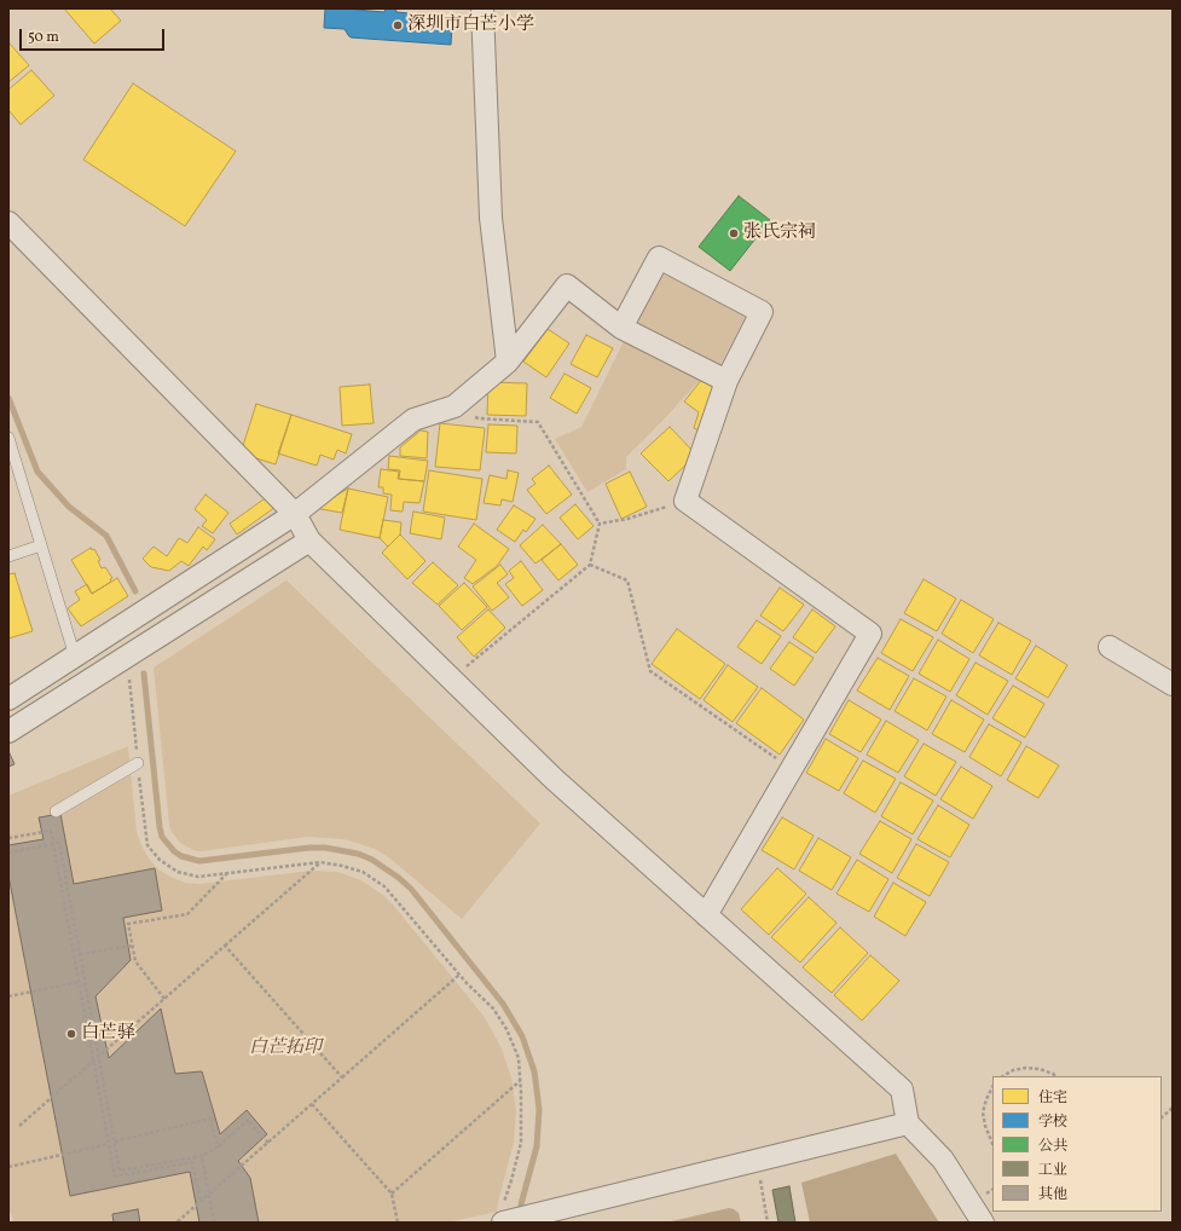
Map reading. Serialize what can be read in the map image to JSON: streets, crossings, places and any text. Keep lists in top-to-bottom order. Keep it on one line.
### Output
{"parks":["白芒拓印"],"places":["深圳市白芒小学","张氏宗祠","白芒驿"],"legend":["住宅","学校","公共","工业","其他"],"scale_bar":"50 m"}
